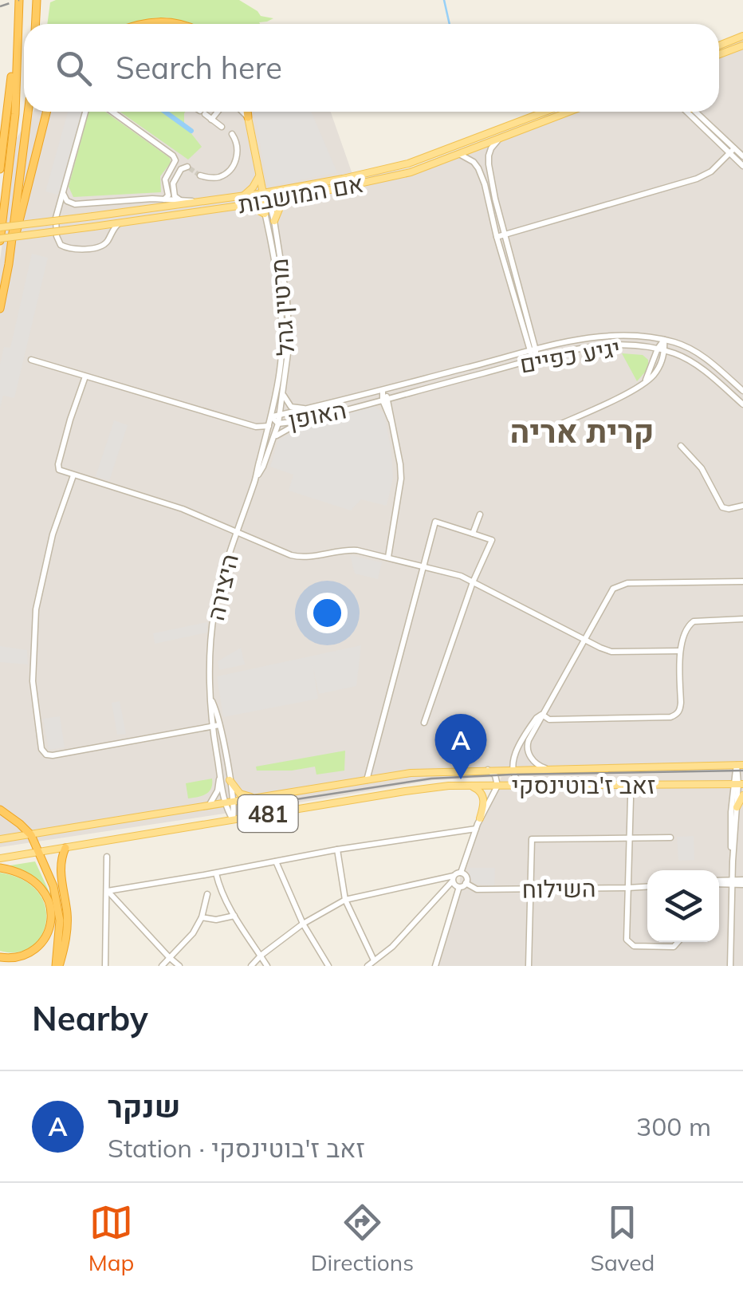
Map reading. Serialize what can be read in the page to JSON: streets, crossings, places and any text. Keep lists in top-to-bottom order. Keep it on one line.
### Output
{"streets":{"main road":["אם המושבות","מרטין גהל","זאב ז'בוטינסקי","481"],"street":["יגיע כפיים","האופן","היצירה","השילוח"]},"crossings":[["אם המושבות","מרטין גהל"],["מרטין גהל","האופן"],["מרטין גהל","היצירה"],["יגיע כפיים","האופן"],["האופן","היצירה"],["היצירה","זאב ז'בוטינסקי"]],"districts":["קרית אריה"],"page":{"search":"Search here","pins":"A","heading":"Nearby","list":[{"mark":"A","name":"שנקר","note":"Station · זאב ז'בוטינסקי","value":"300 m"}],"nav":["Map","Directions","Saved"]}}
